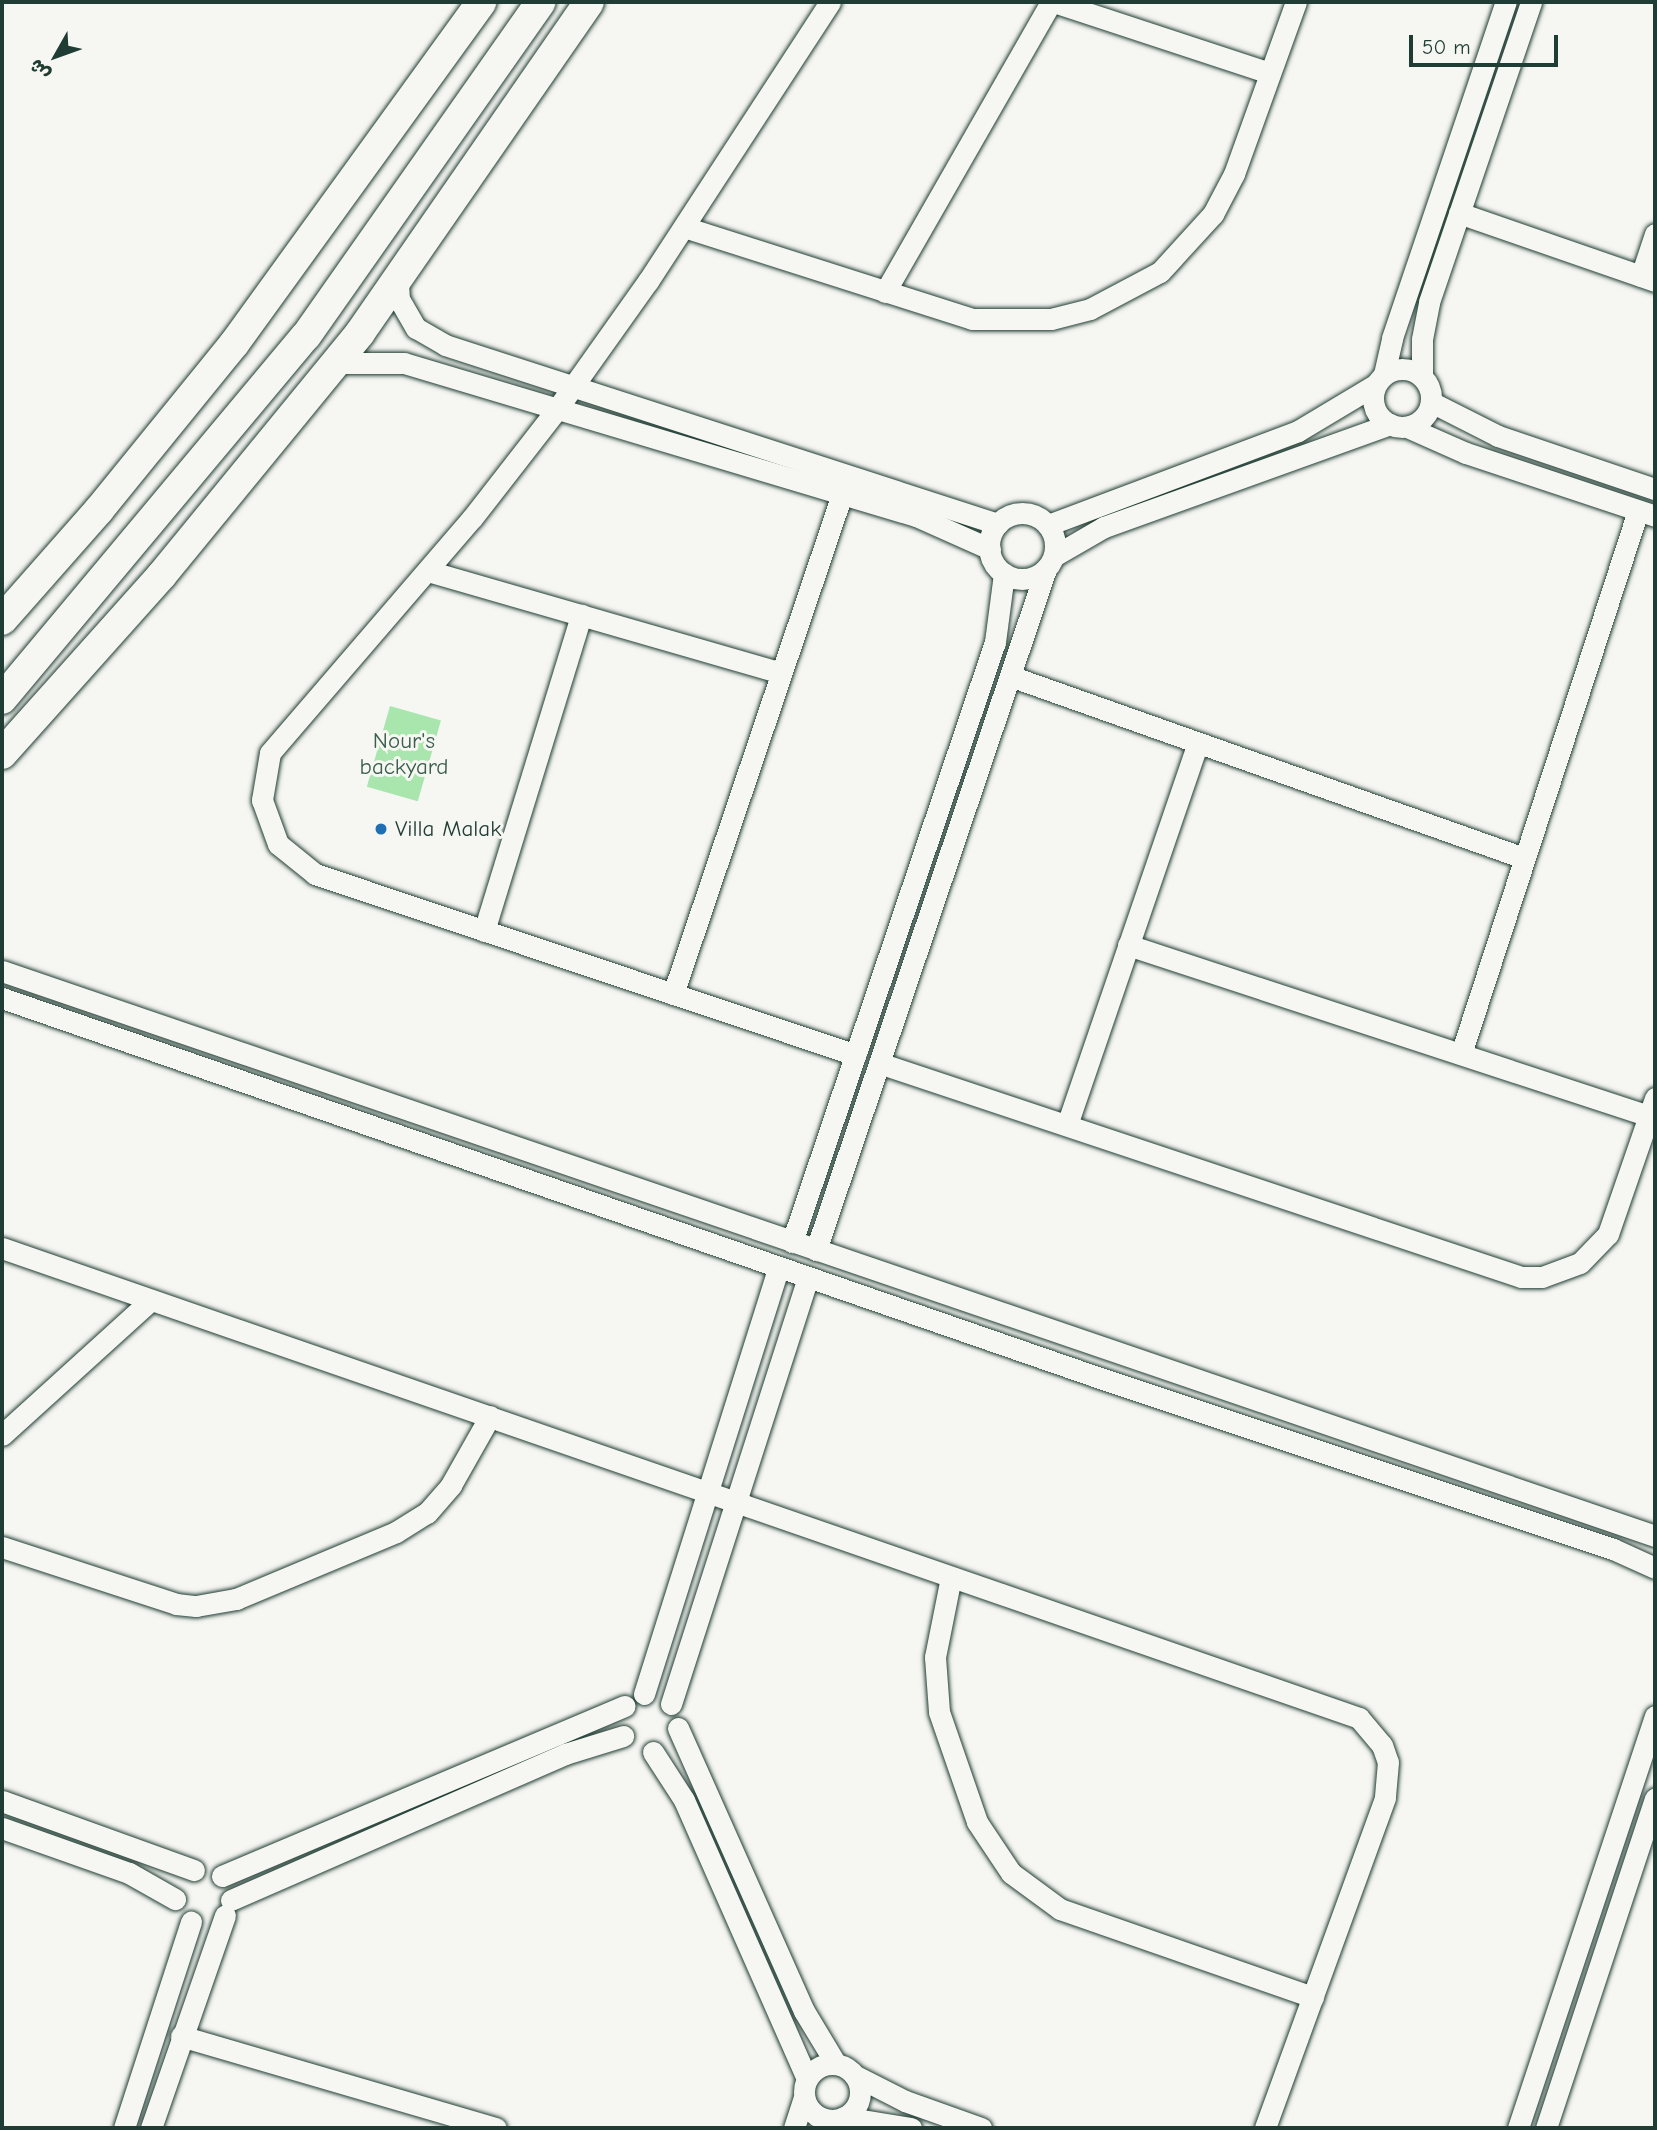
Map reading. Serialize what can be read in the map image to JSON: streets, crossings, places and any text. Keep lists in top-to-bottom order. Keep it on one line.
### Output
{"parks":["Nour's backyard"],"places":["Villa Malak"],"scale_bar":"50 m","north":"bottom left"}
